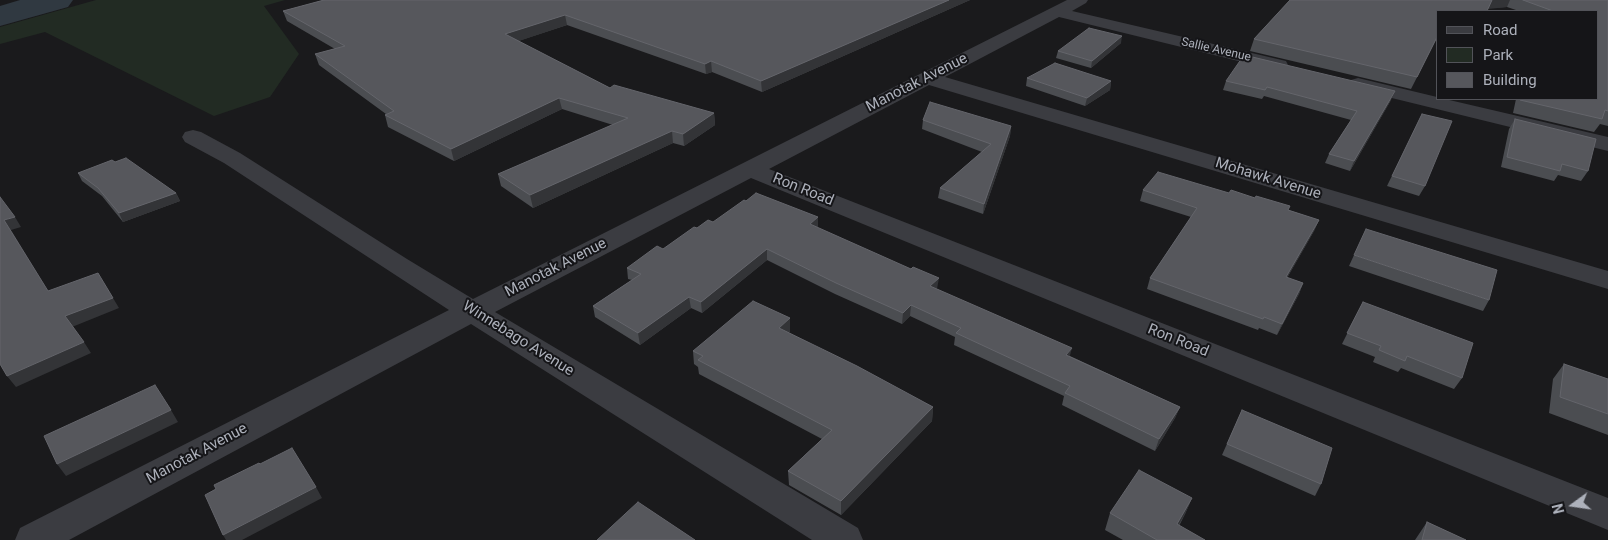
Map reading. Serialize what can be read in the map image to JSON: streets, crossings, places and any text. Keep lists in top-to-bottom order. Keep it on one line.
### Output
{"streets":{"street":["Sallie Avenue","Manotak Avenue","Mohawk Avenue","Ron Road","Winnebago Avenue"]},"crossings":[["Sallie Avenue","Manotak Avenue"],["Manotak Avenue","Mohawk Avenue"],["Manotak Avenue","Ron Road"],["Manotak Avenue","Winnebago Avenue"]],"legend":["Road","Park","Building"],"north":"left"}
